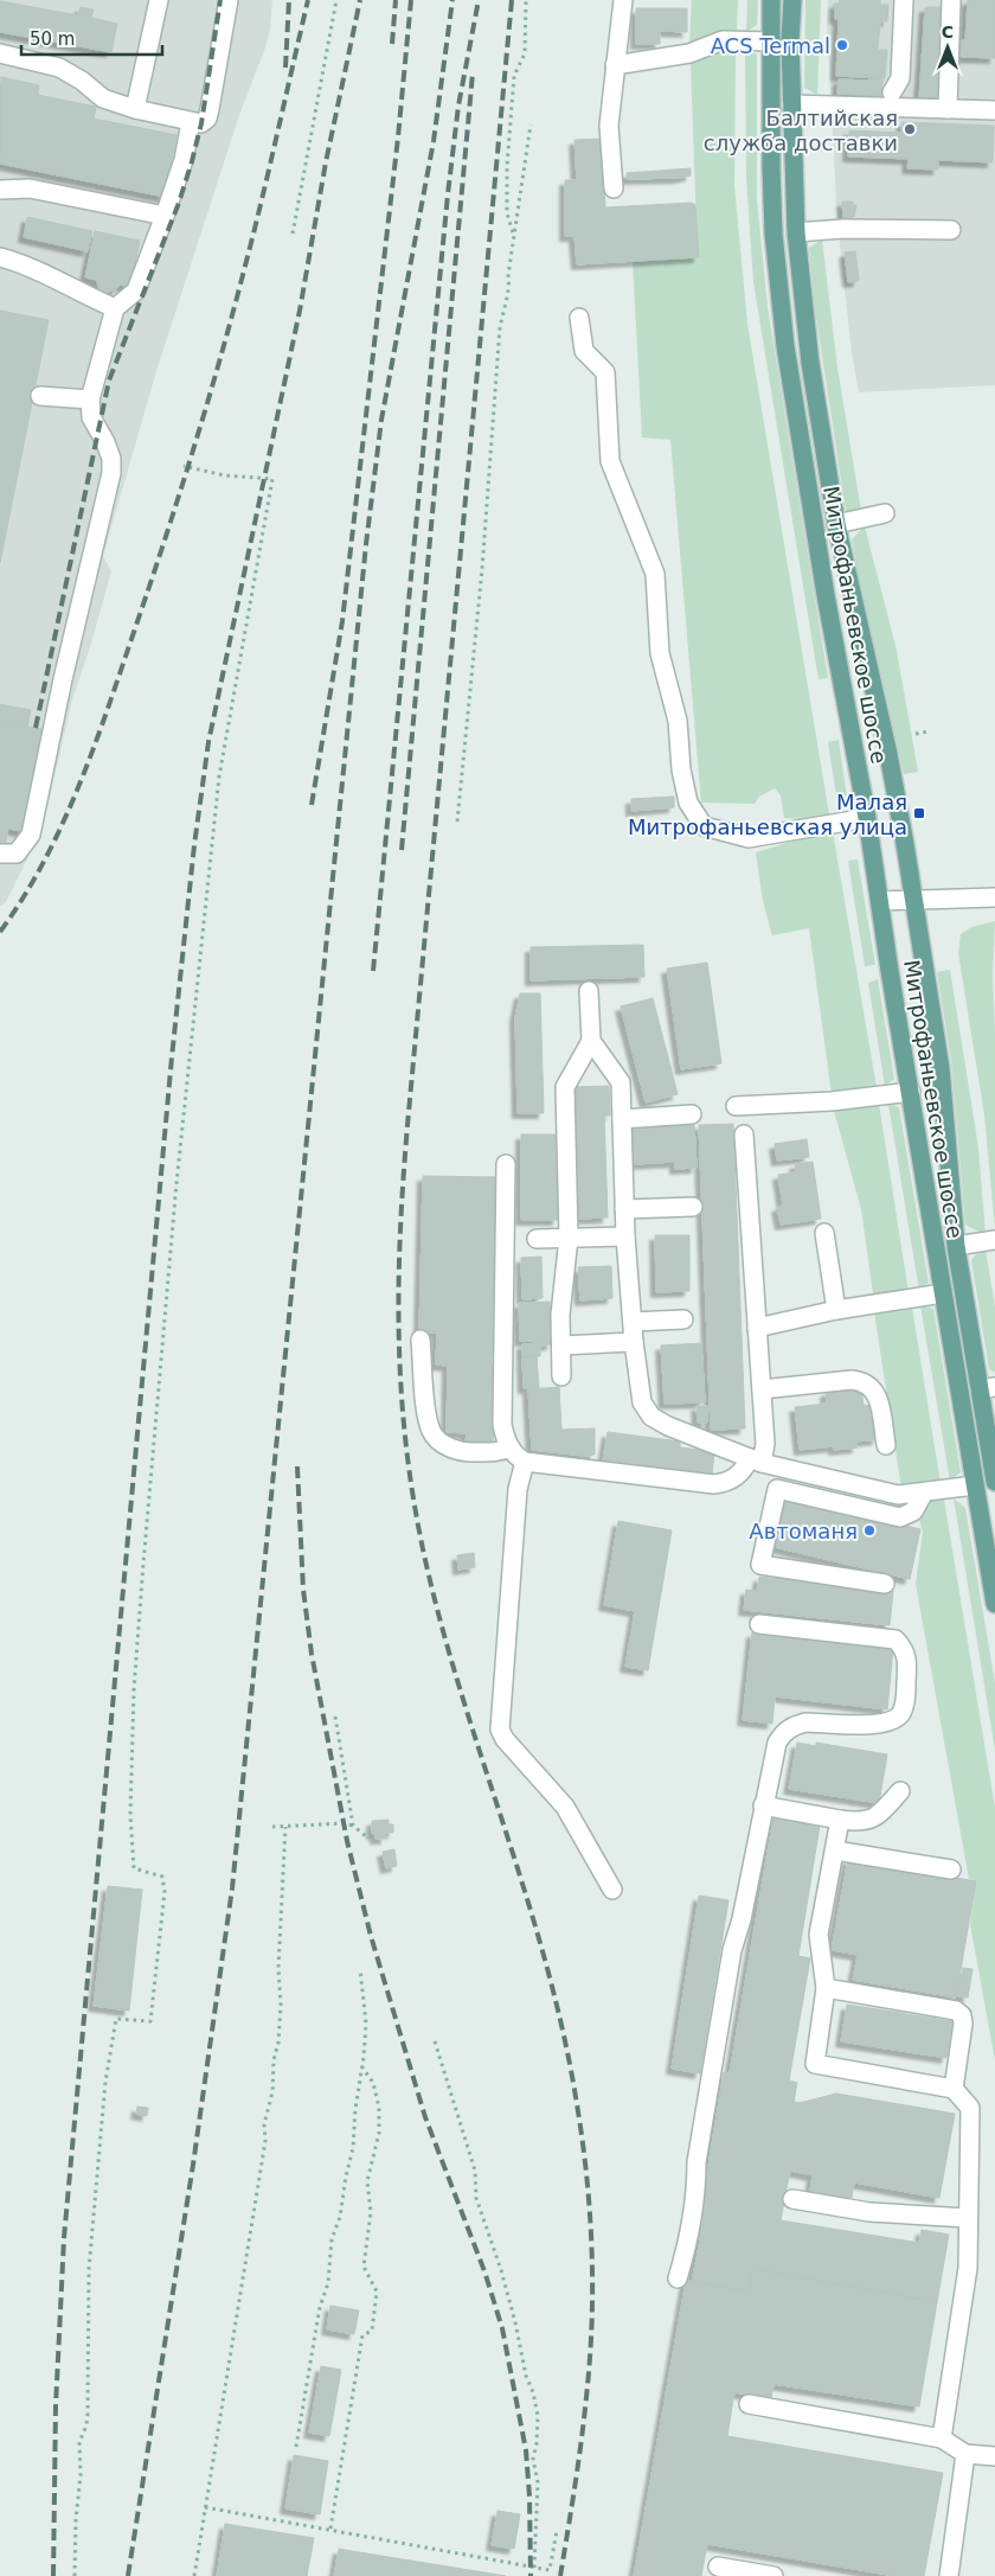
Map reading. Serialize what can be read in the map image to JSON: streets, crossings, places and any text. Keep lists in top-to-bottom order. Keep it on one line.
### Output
{"streets":{"main road":["Митрофаньевское шоссе"]},"places":{"other":["ACS Termal","Балтийская служба доставки","Автоманя"],"transit":["Малая Митрофаньевская улица"]},"scale_bar":"50 m","north":"top"}
